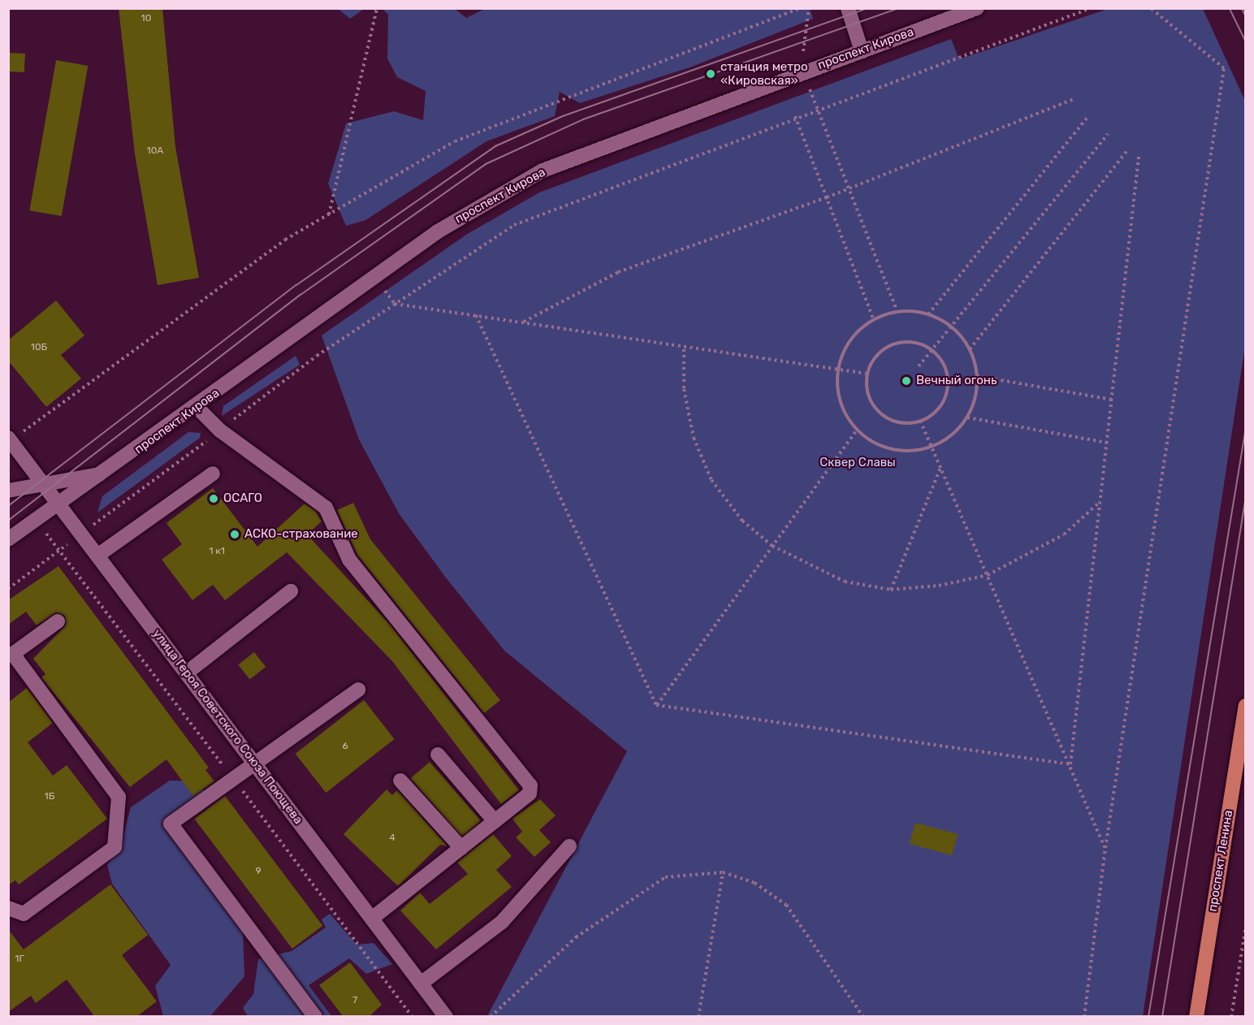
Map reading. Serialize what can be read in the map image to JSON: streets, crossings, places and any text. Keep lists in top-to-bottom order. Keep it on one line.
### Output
{"streets":{"main road":["проспект Ленина"],"street":["проспект Кирова","улица Героя Советского Союза Поющева"]},"crossings":[["проспект Кирова","улица Героя Советского Союза Поющева"]],"parks":["Сквер Славы"],"places":["станция метро «Кировская»","Вечный огонь","ОСАГО","АСКО-страхование"],"house_numbers":["10","10А","10Б","1 к1","6","1Б","4","9","1Г","7"]}
